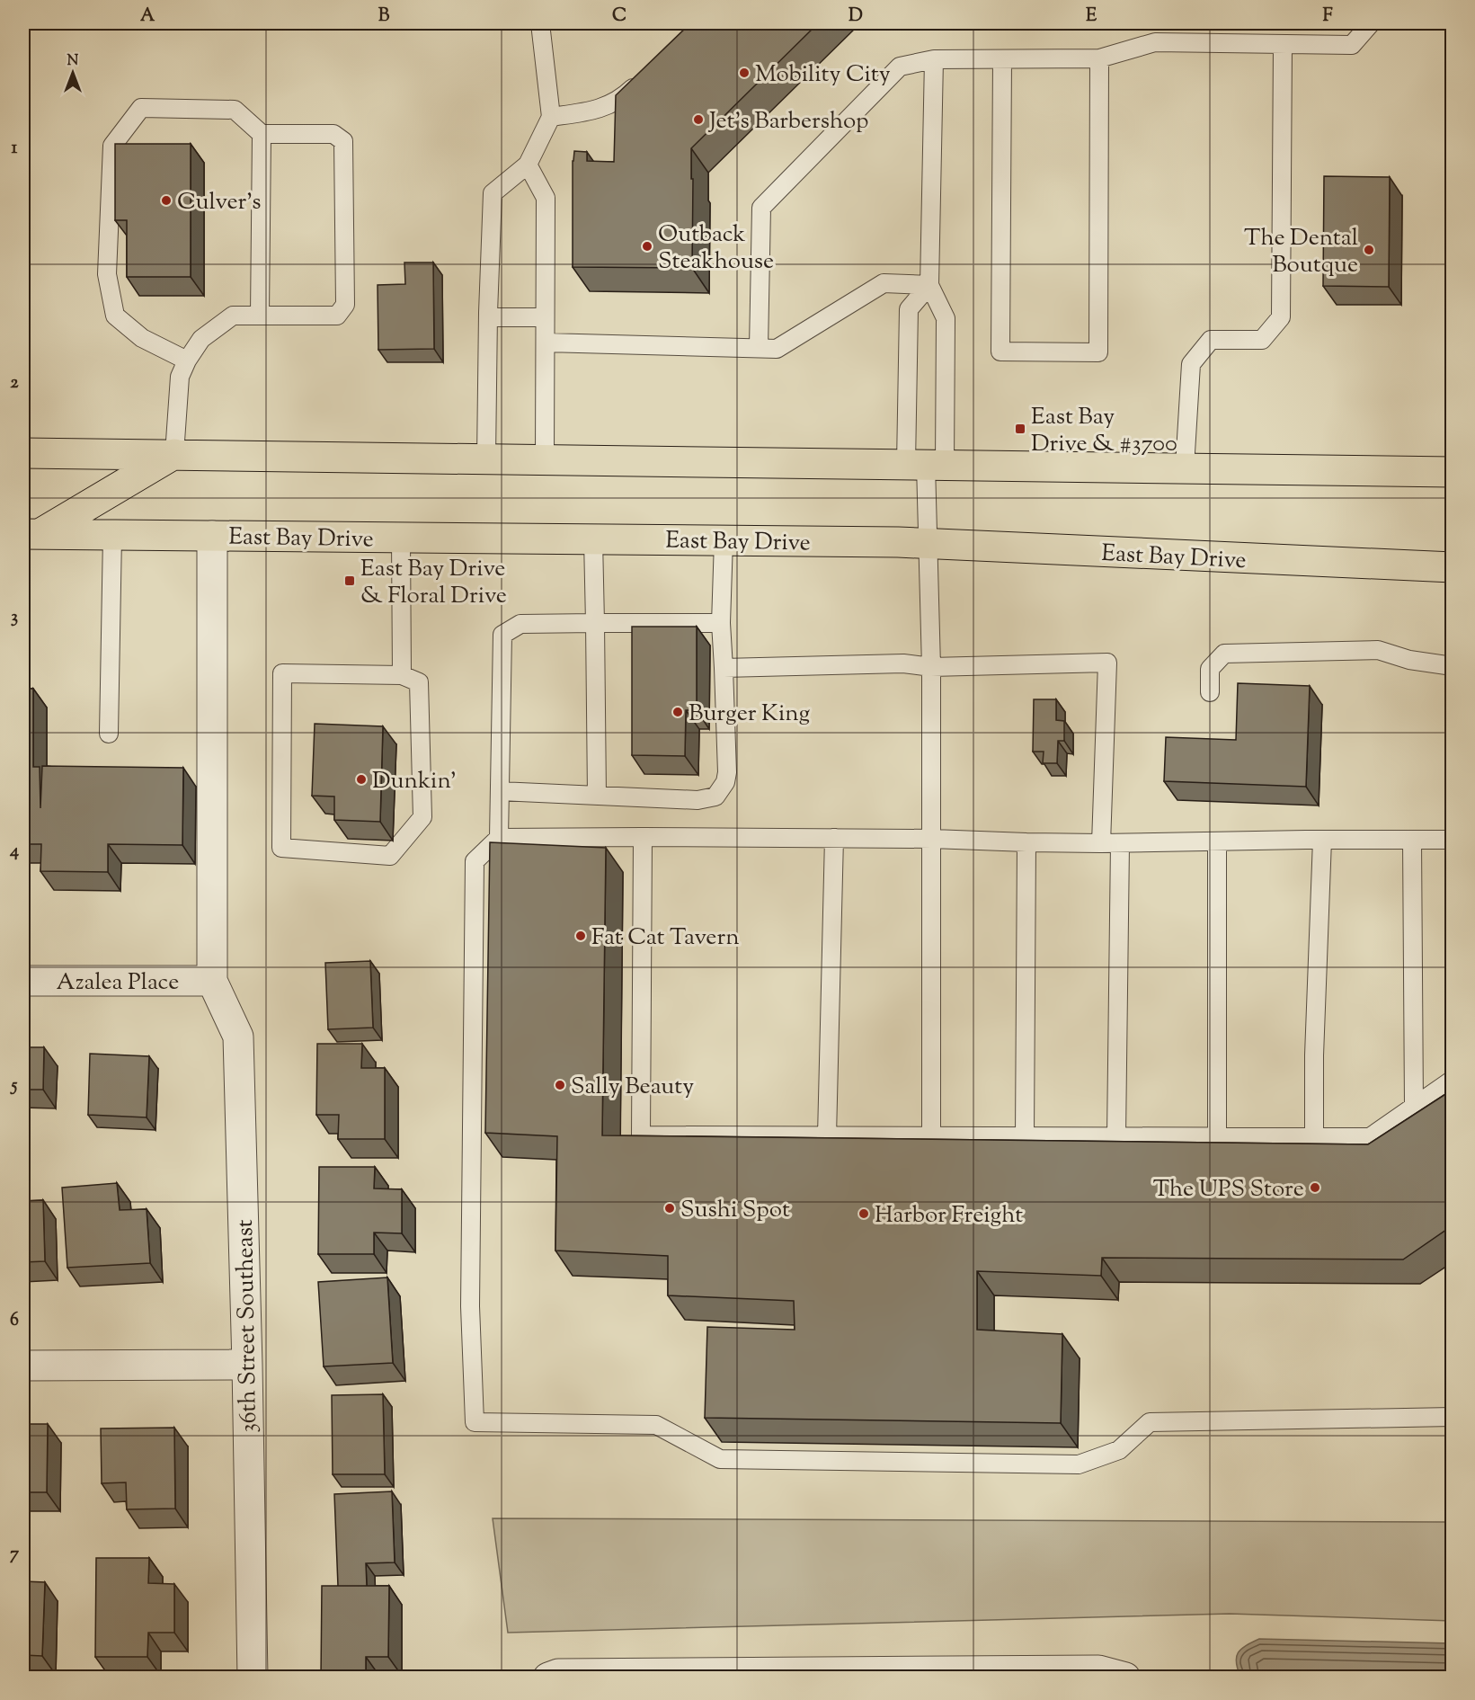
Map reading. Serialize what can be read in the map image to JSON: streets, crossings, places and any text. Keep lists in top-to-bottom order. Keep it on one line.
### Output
{"streets":{"main road":["East Bay Drive"],"street":["Azalea Place","36th Street Southeast"]},"crossings":[["Azalea Place","36th Street Southeast"]],"places":{"other":["Mobility City","Jet's Barbershop","Culver's","Outback Steakhouse","The Dental Boutque","Burger King","Dunkin'","Fat Cat Tavern","Sally Beauty","The UPS Store","Sushi Spot","Harbor Freight"],"transit":["East Bay Drive & #3700","East Bay Drive & Floral Drive"]},"north":"top","grid":{"columns":["A","B","C","D","E","F"],"rows":["1","2","3","4","5","6","7"]}}
